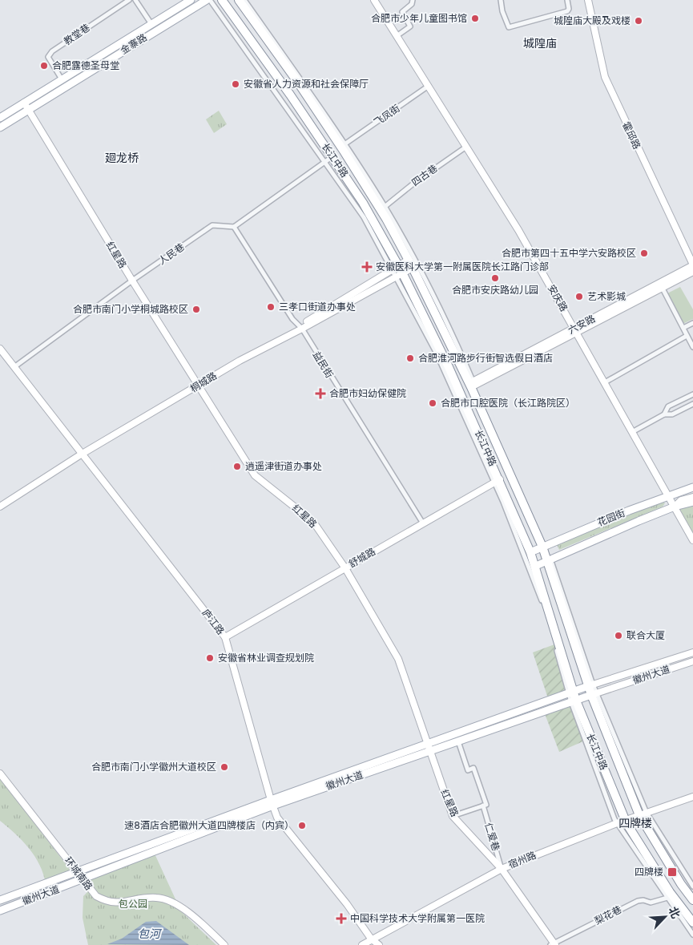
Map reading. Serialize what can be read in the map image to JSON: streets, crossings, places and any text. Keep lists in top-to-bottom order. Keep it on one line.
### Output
{"streets":{"highway":["长江中路"],"main road":["金寨路","花园街","徽州大道"],"street":["教堂巷","飞凤街","霍邱路","四古巷","人民巷","红星路","安庆路","六安路","益民街","桐城路","舒城路","庐江路","仁爱巷","宿州路","环城南路","梨花巷"]},"crossings":[["教堂巷","金寨路"],["金寨路","红星路"],["飞凤街","安庆路"],["霍邱路","六安路"],["长江中路","六安路"],["长江中路","桐城路"],["长江中路","花园街"],["长江中路","舒城路"],["长江中路","徽州大道"],["长江中路","宿州路"],["四古巷","安庆路"],["人民巷","红星路"],["人民巷","益民街"],["人民巷","庐江路"],["红星路","桐城路"],["红星路","舒城路"],["红星路","徽州大道"],["红星路","仁爱巷"],["红星路","宿州路"],["红星路","梨花巷"],["安庆路","六安路"],["安庆路","花园街"],["益民街","桐城路"],["益民街","舒城路"],["桐城路","庐江路"],["舒城路","庐江路"],["庐江路","徽州大道"],["庐江路","宿州路"],["徽州大道","仁爱巷"],["徽州大道","环城南路"],["仁爱巷","宿州路"]],"districts":["城隍庙","廻龙桥","四牌楼"],"water":["包河"],"parks":["包公园"],"places":{"other":["合肥市少年儿童图书馆","城隍庙大殿及戏楼","合肥露德圣母堂","安徽省人力资源和社会保障厅","合肥市第四十五中学六安路校区","合肥市安庆路幼儿园","艺术影城","三孝口街道办事处","合肥市南门小学桐城路校区","合肥淮河路步行街智选假日酒店","合肥市口腔医院（长江路院区）","逍遥津街道办事处","联合大厦","安徽省林业调查规划院","合肥市南门小学徽州大道校区","速8酒店合肥徽州大道四牌楼店（内宾）"],"health":["安徽医科大学第一附属医院长江路门诊部","合肥市妇幼保健院","中国科学技术大学附属第一医院"],"transit":["四牌楼"]},"north":"top right"}
